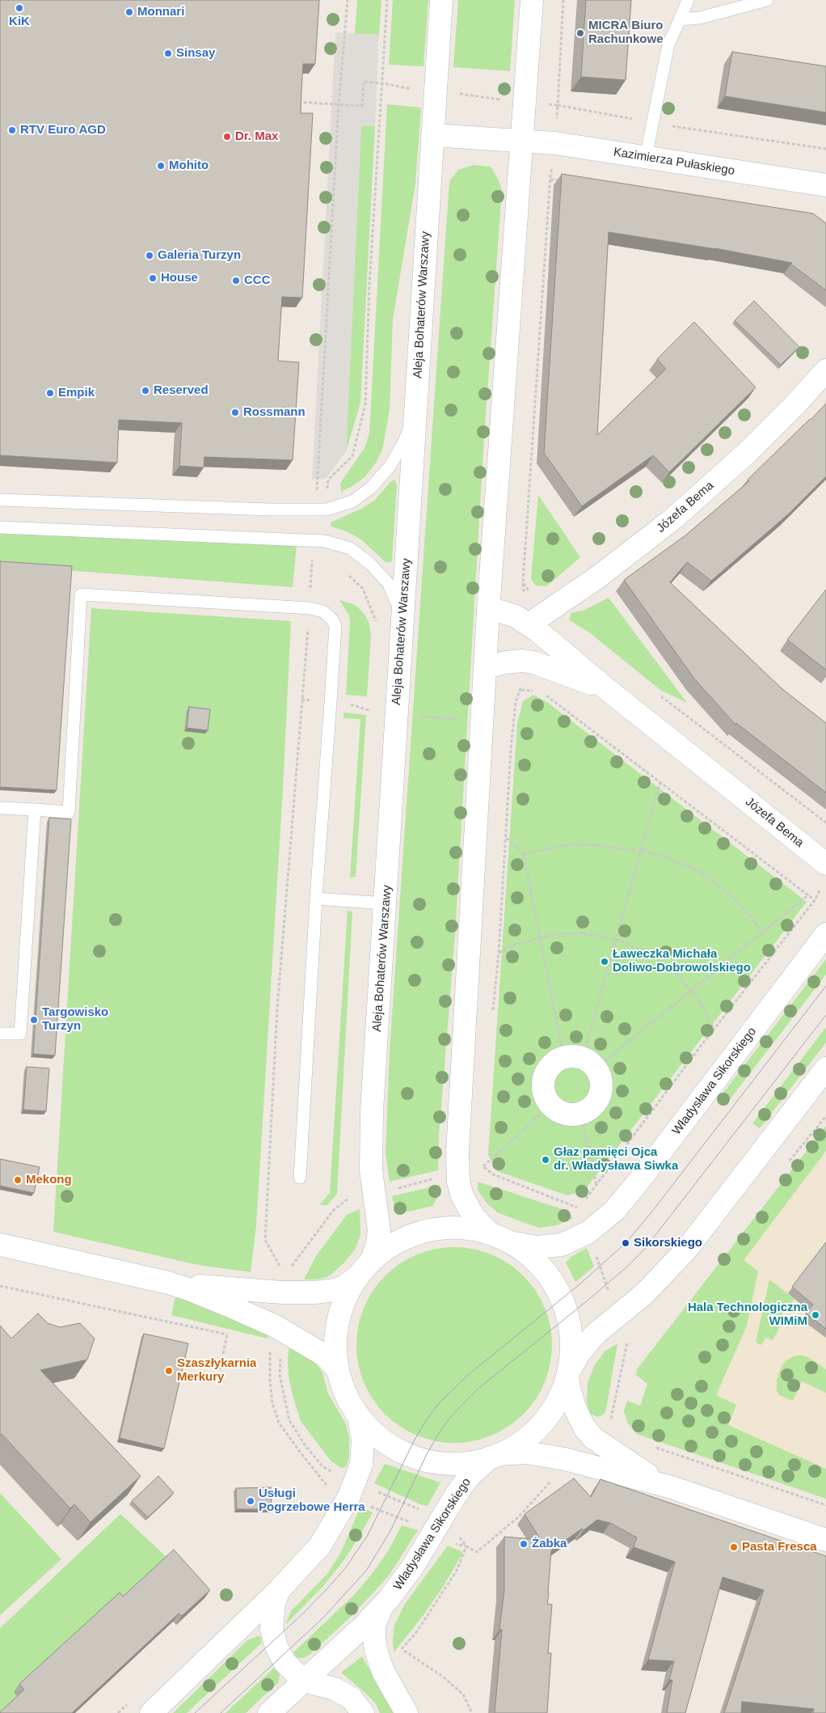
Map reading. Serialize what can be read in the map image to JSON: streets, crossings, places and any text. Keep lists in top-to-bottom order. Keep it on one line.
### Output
{"streets":{"street":["Kazimierza Pułaskiego","Aleja Bohaterów Warszawy","Józefa Bema","Władysława Sikorskiego"]},"crossings":[["Aleja Bohaterów Warszawy","Władysława Sikorskiego"]],"places":["KiK","Monnari","MICRA Biuro Rachunkowe","Sinsay","RTV Euro AGD","Dr. Max","Mohito","Galeria Turzyn","House","CCC","Reserved","Empik","Rossmann","Ławeczka Michała Doliwo-Dobrowolskiego","Targowisko Turzyn","Głaz pamięci Ojca dr. Władysława Siwka","Mekong","Sikorskiego","Hala Technologiczna WIMiM","Szaszłykarnia Merkury","Usługi Pogrzebowe Herra","Żabka","Pasta Fresca"]}
